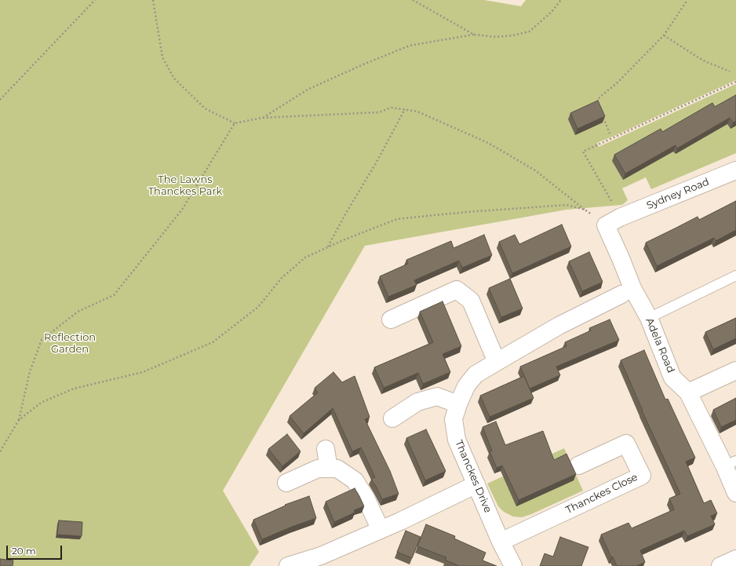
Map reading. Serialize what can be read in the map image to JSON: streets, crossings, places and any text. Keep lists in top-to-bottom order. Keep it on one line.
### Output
{"streets":{"street":["Sydney Road","Adela Road","Thanckes Drive","Thanckes Close"]},"crossings":[["Sydney Road","Adela Road"],["Thanckes Drive","Thanckes Close"]],"parks":["The Lawns Thanckes Park","Reflection Garden"],"scale_bar":"20 m"}
